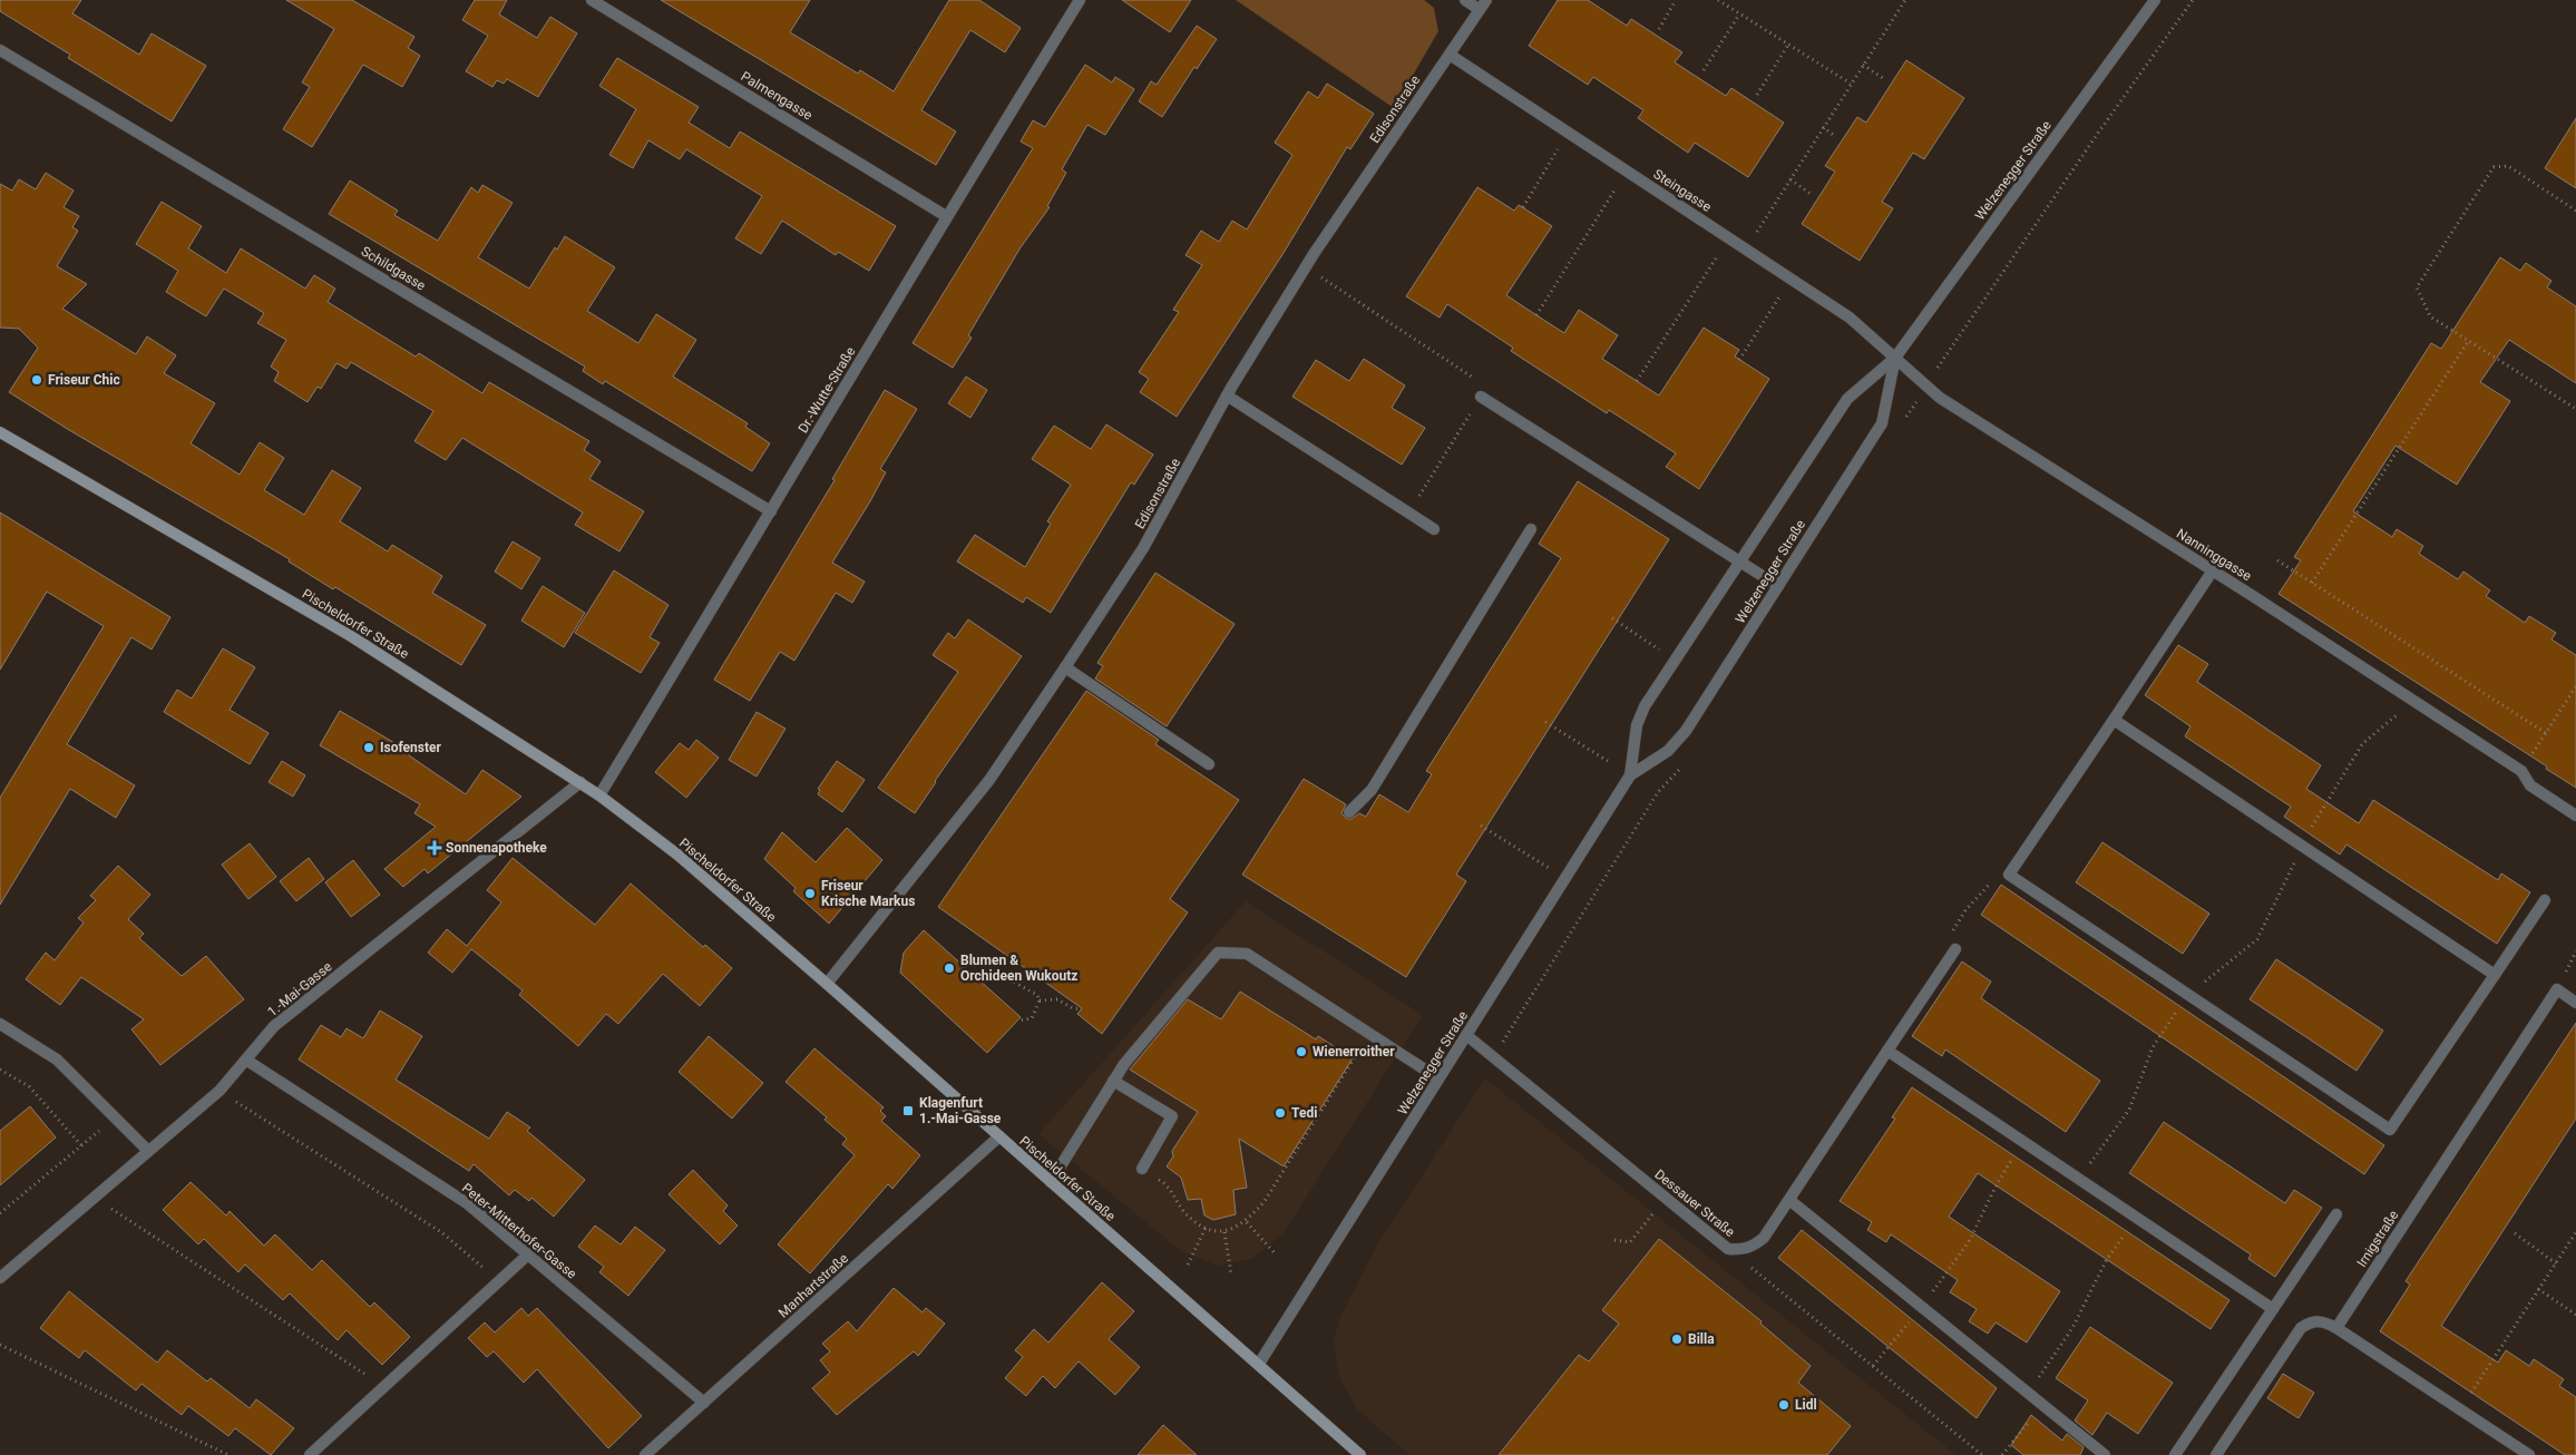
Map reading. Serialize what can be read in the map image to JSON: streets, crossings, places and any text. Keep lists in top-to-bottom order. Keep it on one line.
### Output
{"streets":{"main road":["Pischeldorfer Straße"],"street":["Palmengasse","Edisonstraße","Welzenegger Straße","Steingasse","Schildgasse","Dr.-Wutte-Straße","Nanninggasse","1.-Mai-Gasse","Dessauer Straße","Peter-Mitterhofer-Gasse","Irnigstraße","Manhartstraße"]},"crossings":[["Palmengasse","Dr.-Wutte-Straße"],["Edisonstraße","Steingasse"],["Edisonstraße","Pischeldorfer Straße"],["Welzenegger Straße","Steingasse"],["Welzenegger Straße","Nanninggasse"],["Welzenegger Straße","Pischeldorfer Straße"],["Welzenegger Straße","Dessauer Straße"],["Steingasse","Nanninggasse"],["Schildgasse","Dr.-Wutte-Straße"],["Dr.-Wutte-Straße","Pischeldorfer Straße"],["Pischeldorfer Straße","1.-Mai-Gasse"],["Pischeldorfer Straße","Manhartstraße"],["1.-Mai-Gasse","Peter-Mitterhofer-Gasse"],["Peter-Mitterhofer-Gasse","Manhartstraße"]],"places":{"other":["Friseur Chic","Isofenster","Friseur Krische Markus","Blumen & Orchideen Wukoutz","Wienerroither","Tedi","Billa","Lidl"],"health":["Sonnenapotheke"],"transit":["Klagenfurt 1.-Mai-Gasse"]}}
